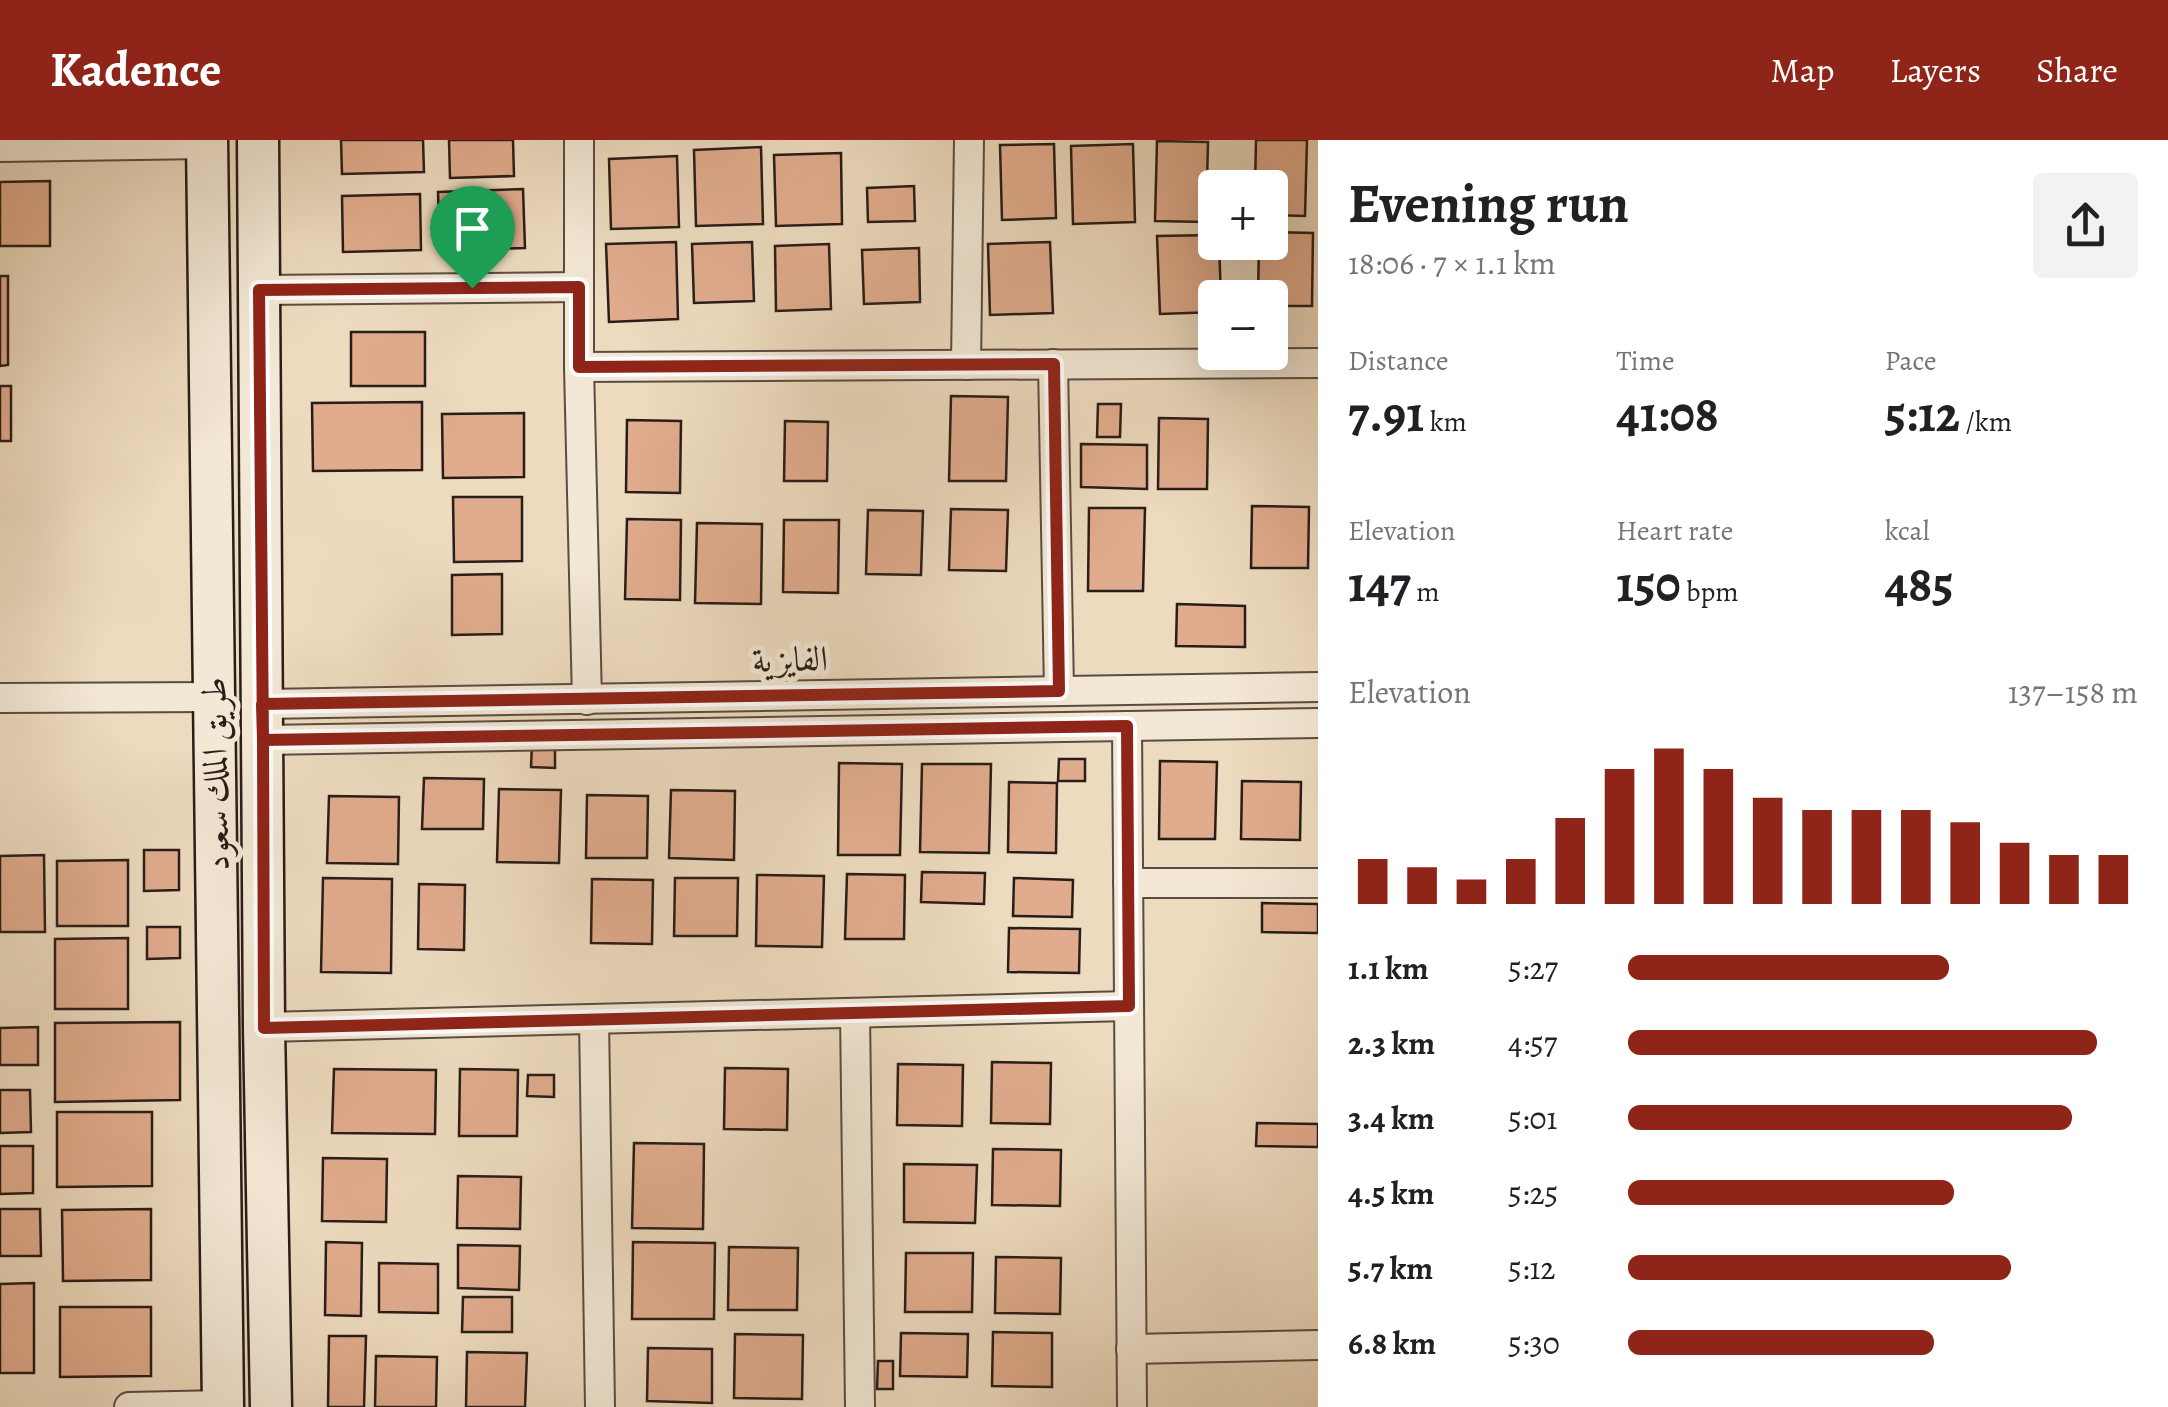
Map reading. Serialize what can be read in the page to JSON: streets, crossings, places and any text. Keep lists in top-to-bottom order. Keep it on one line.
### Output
{"streets":{"main road":["طريق الملك سعود"],"street":["الفايزية"]},"crossings":[["الفايزية","طريق الملك سعود"]],"page":{"header":"Kadence","nav":["Map","Layers","Share"],"heading":["Evening run","18:06 · 7 × 1.1 km"],"map_buttons":["+","−"],"stats":[["Distance","7.91 km"],["Time","41:08"],["Pace","5:12 /km"],["Elevation","147 m"],["Heart rate","150 bpm"],["kcal","485"]],"chart":["Elevation","137–158 m"],"list":[{"name":"1.1 km","note":"5:27"},{"name":"2.3 km","note":"4:57"},{"name":"3.4 km","note":"5:01"},{"name":"4.5 km","note":"5:25"},{"name":"5.7 km","note":"5:12"},{"name":"6.8 km","note":"5:30"}]}}
